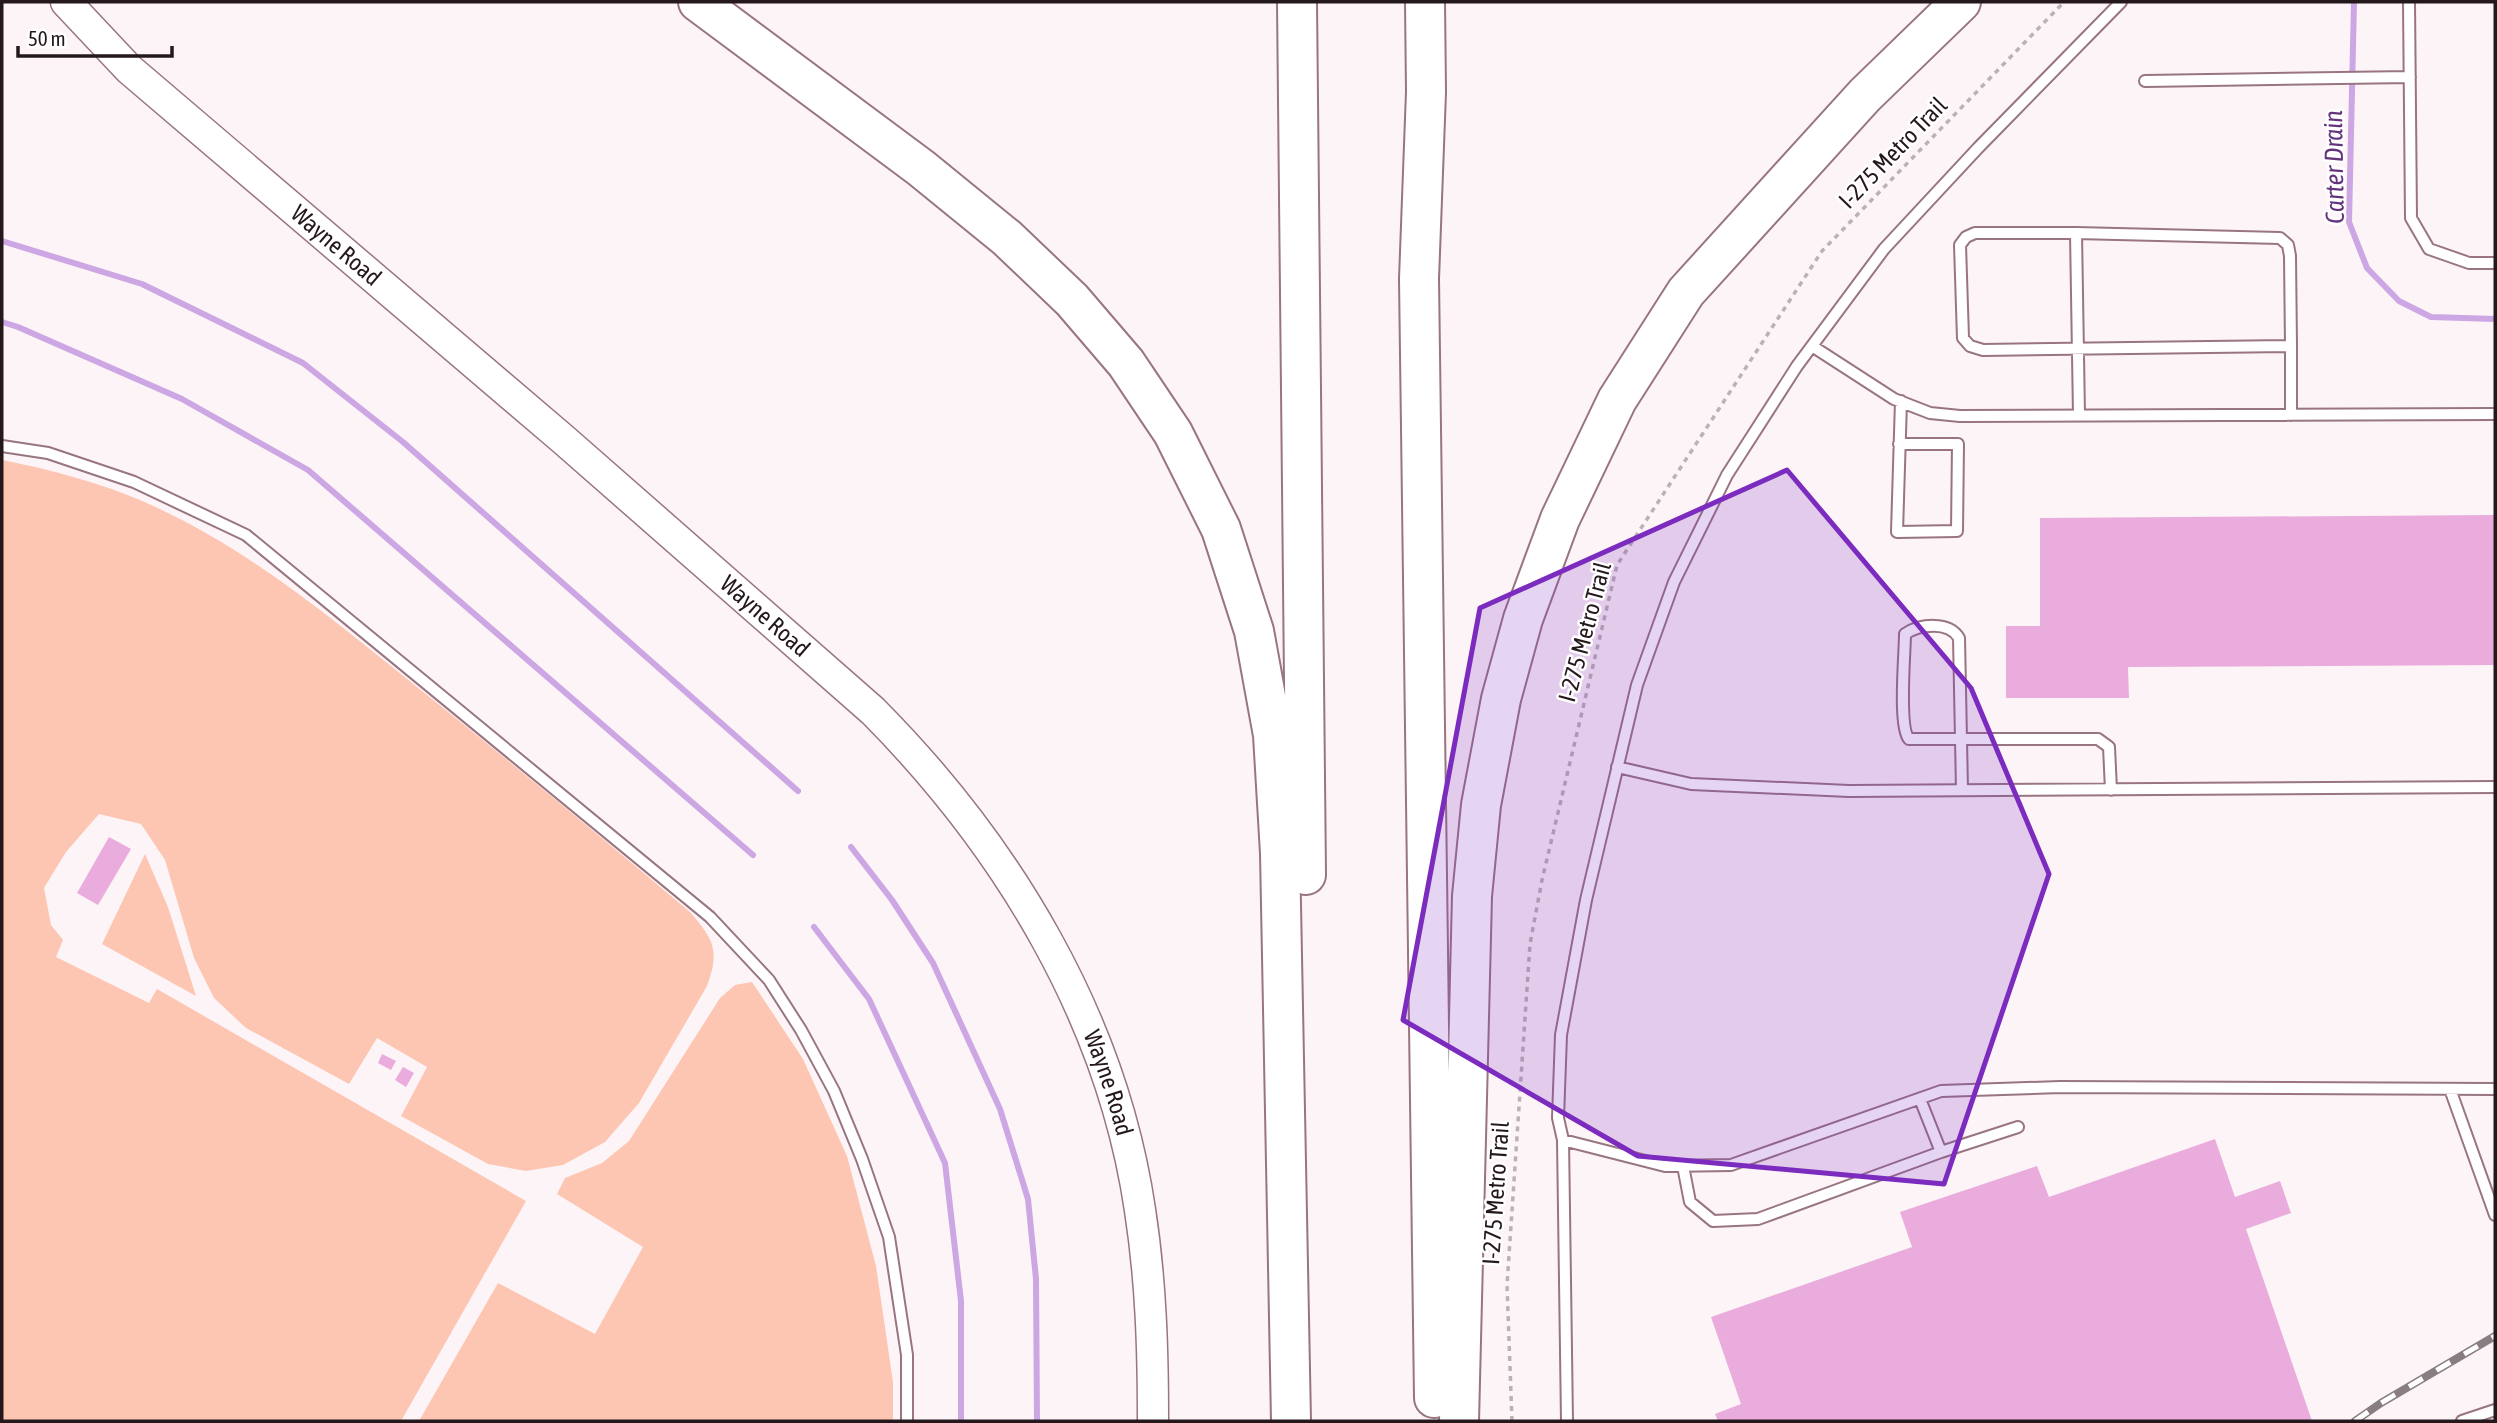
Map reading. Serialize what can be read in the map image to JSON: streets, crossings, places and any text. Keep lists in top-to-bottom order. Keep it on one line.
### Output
{"streets":{"main road":["Wayne Road"],"path":["I-275 Metro Trail"]},"water":["Carter Drain"],"scale_bar":"50 m"}
